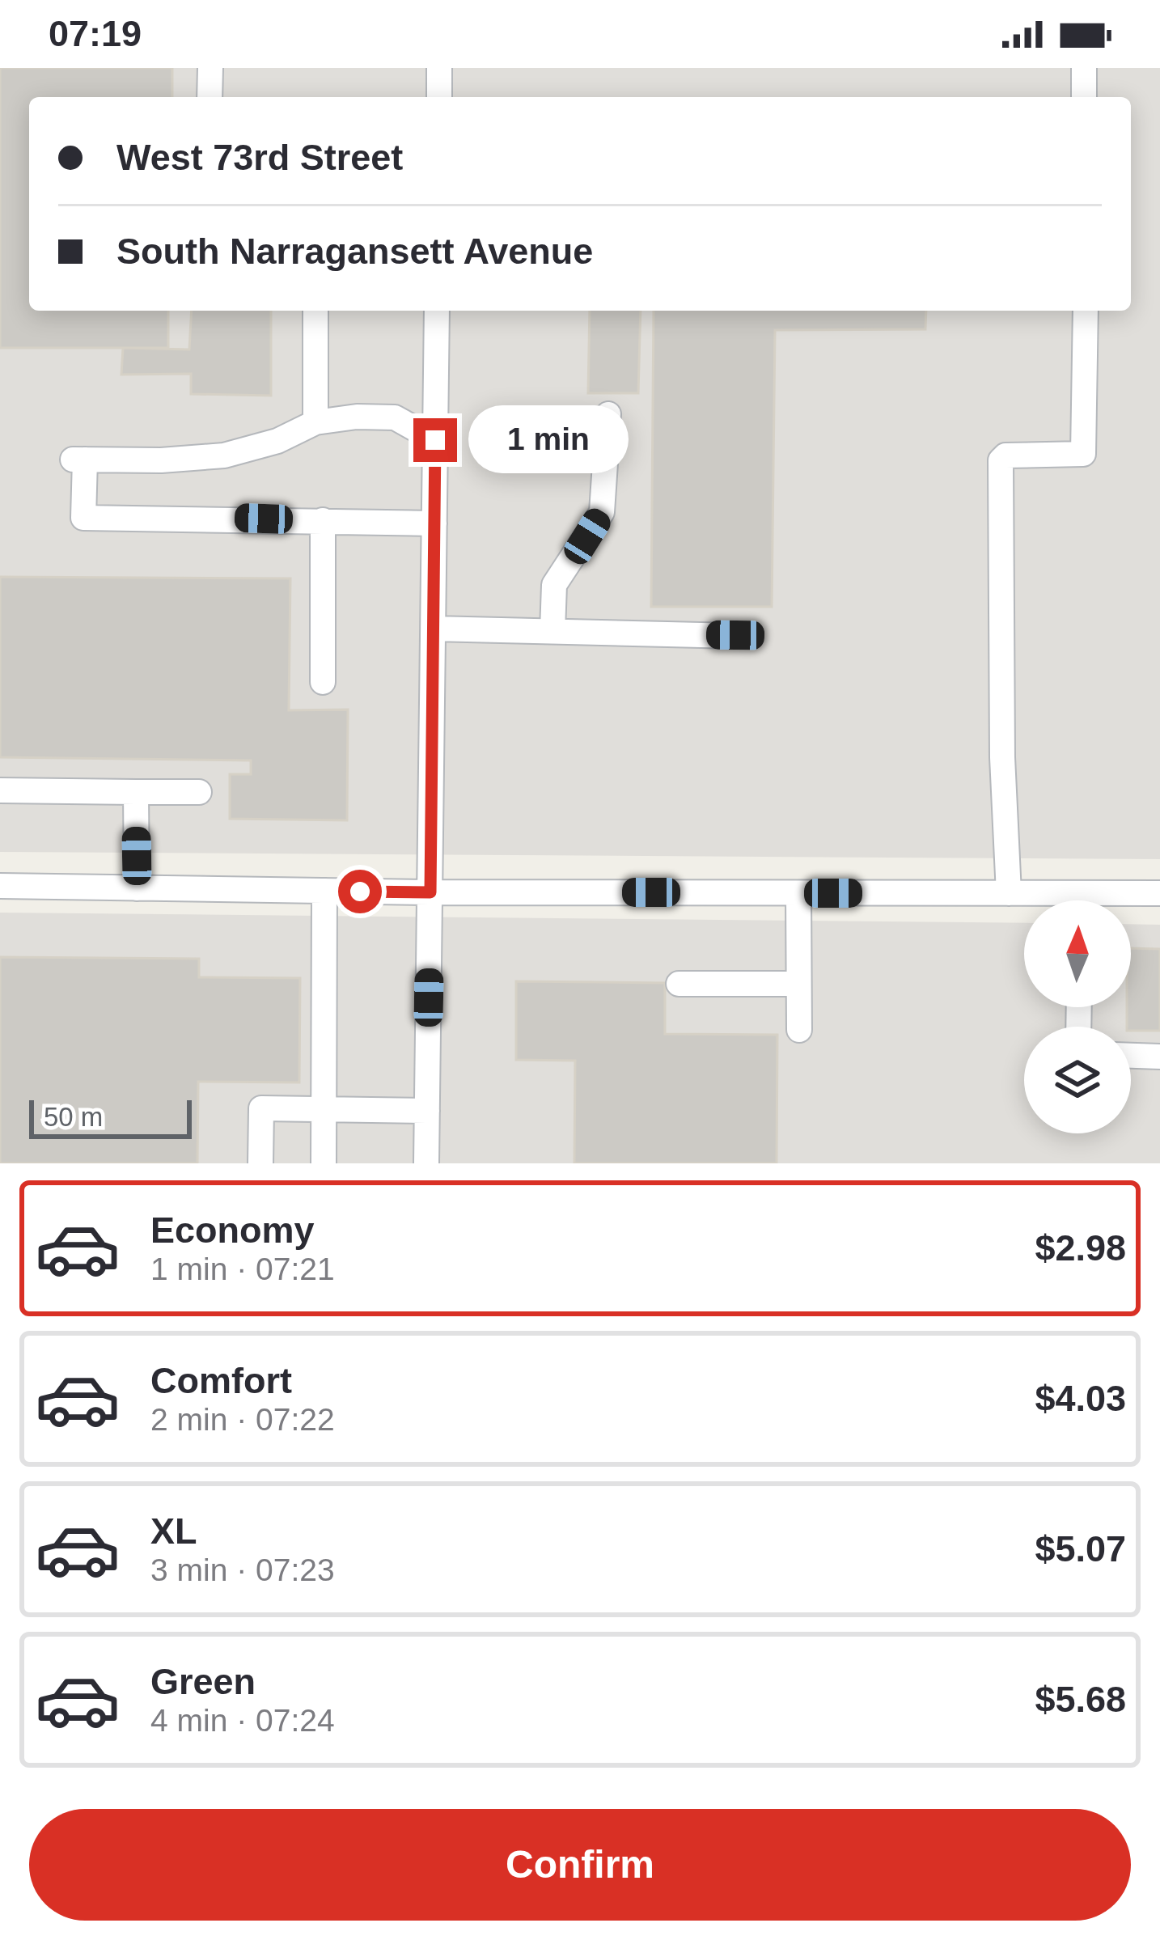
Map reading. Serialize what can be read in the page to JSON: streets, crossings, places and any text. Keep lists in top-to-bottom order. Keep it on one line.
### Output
{"scale_bar":"50 m","north":"top","page":{"status":"07:19","banner":["West 73rd Street","South Narragansett Avenue"],"bubble":"1 min","scale":"50 m","list":[{"name":"Economy","note":"1 min · 07:21","value":"$2.98"},{"name":"Comfort","note":"2 min · 07:22","value":"$4.03"},{"name":"XL","note":"3 min · 07:23","value":"$5.07"},{"name":"Green","note":"4 min · 07:24","value":"$5.68"}],"buttons":"Confirm"}}
